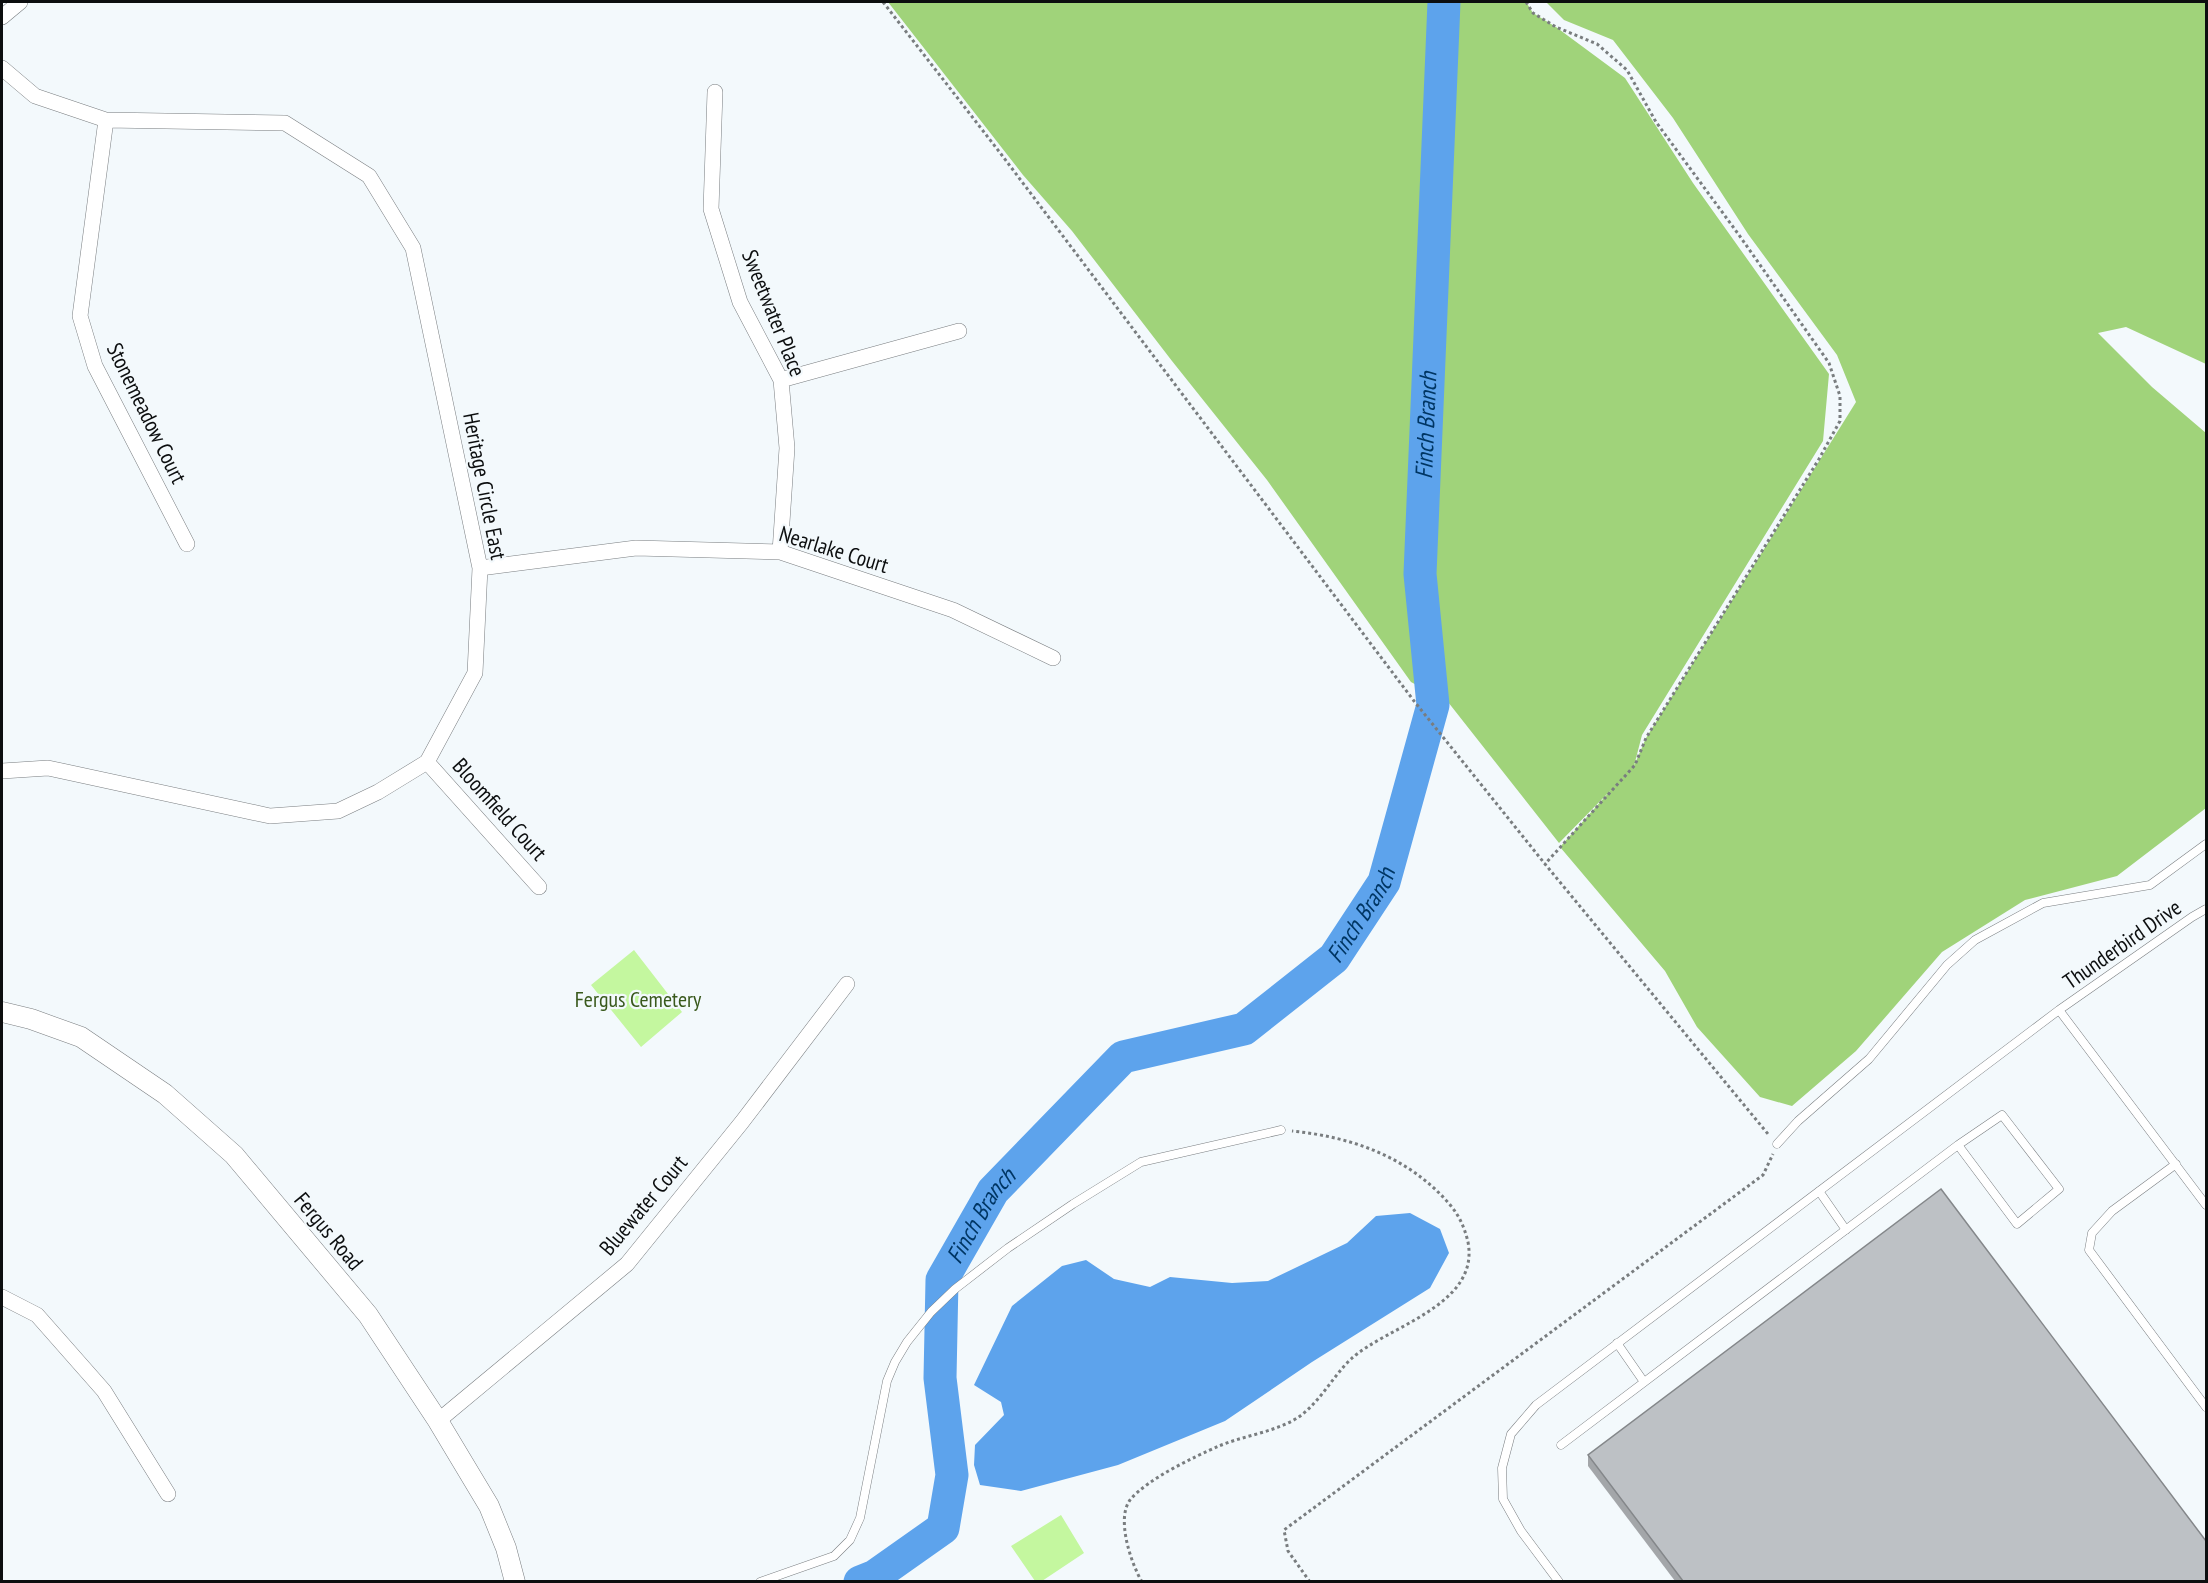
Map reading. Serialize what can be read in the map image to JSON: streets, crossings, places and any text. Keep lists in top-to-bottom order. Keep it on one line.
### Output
{"streets":{"street":["Sweetwater Place","Stonemeadow Court","Heritage Circle East","Nearlake Court","Bloomfield Court","Bluewater Court","Fergus Road"],"lane":["Thunderbird Drive"]},"crossings":[["Sweetwater Place","Nearlake Court"],["Stonemeadow Court","Heritage Circle East"],["Heritage Circle East","Nearlake Court"],["Heritage Circle East","Bloomfield Court"],["Bluewater Court","Fergus Road"]],"water":["Finch Branch"],"parks":["Fergus Cemetery"]}
